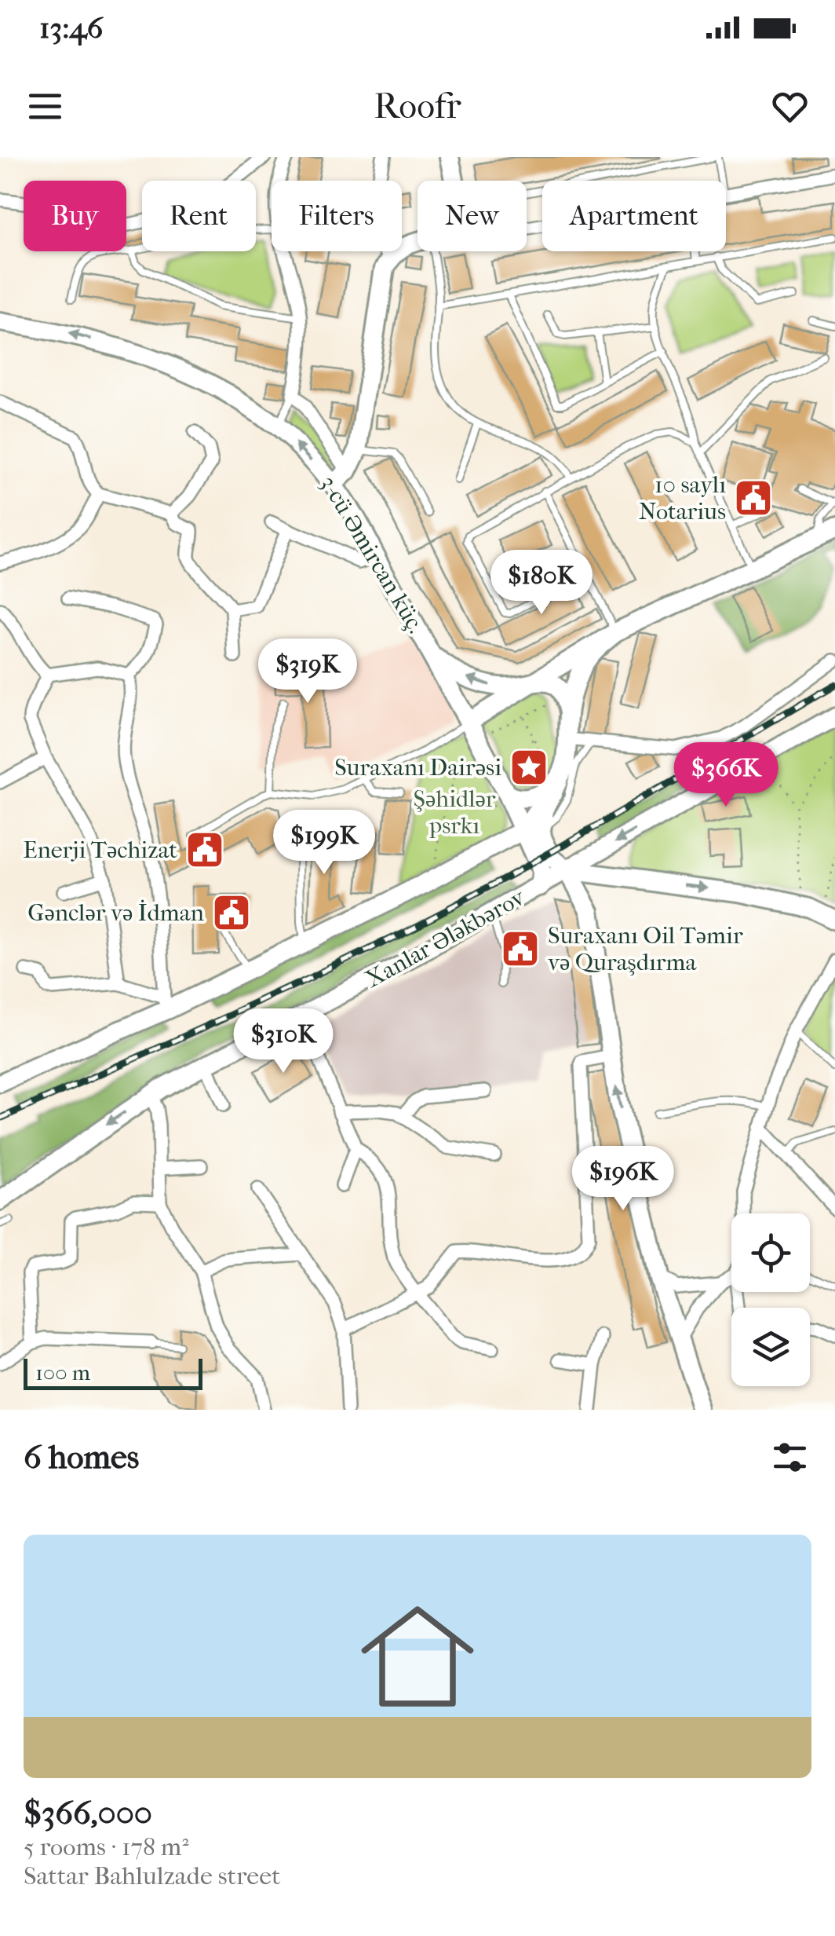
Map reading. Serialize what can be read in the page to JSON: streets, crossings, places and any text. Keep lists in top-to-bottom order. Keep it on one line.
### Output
{"streets":{"main road":["3-cü Əmircan küç.","Xanlar Ələkbərov"]},"one_way":["3-cü Əmircan küç.","Xanlar Ələkbərov"],"parks":["Şəhidlər psrkı"],"places":{"public building":["10 saylı Notarius","Enerji Təchizat","Gənclər və İdman","Suraxanı Oil Təmir və Quraşdırma"],"place":["Suraxanı Dairəsi"]},"scale_bar":"100 m","page":{"status":"13:46","header":"Roofr","chip":["Buy","Rent","Filters","New","Apartment"],"price":["$180K","$319K","$366K","$199K","$310K","$196K"],"scale":"100 m","heading":"6 homes","list":[{"name":"$366,000","note":"5 rooms · 178 m² · Sattar Bahlulzade street"}]}}
